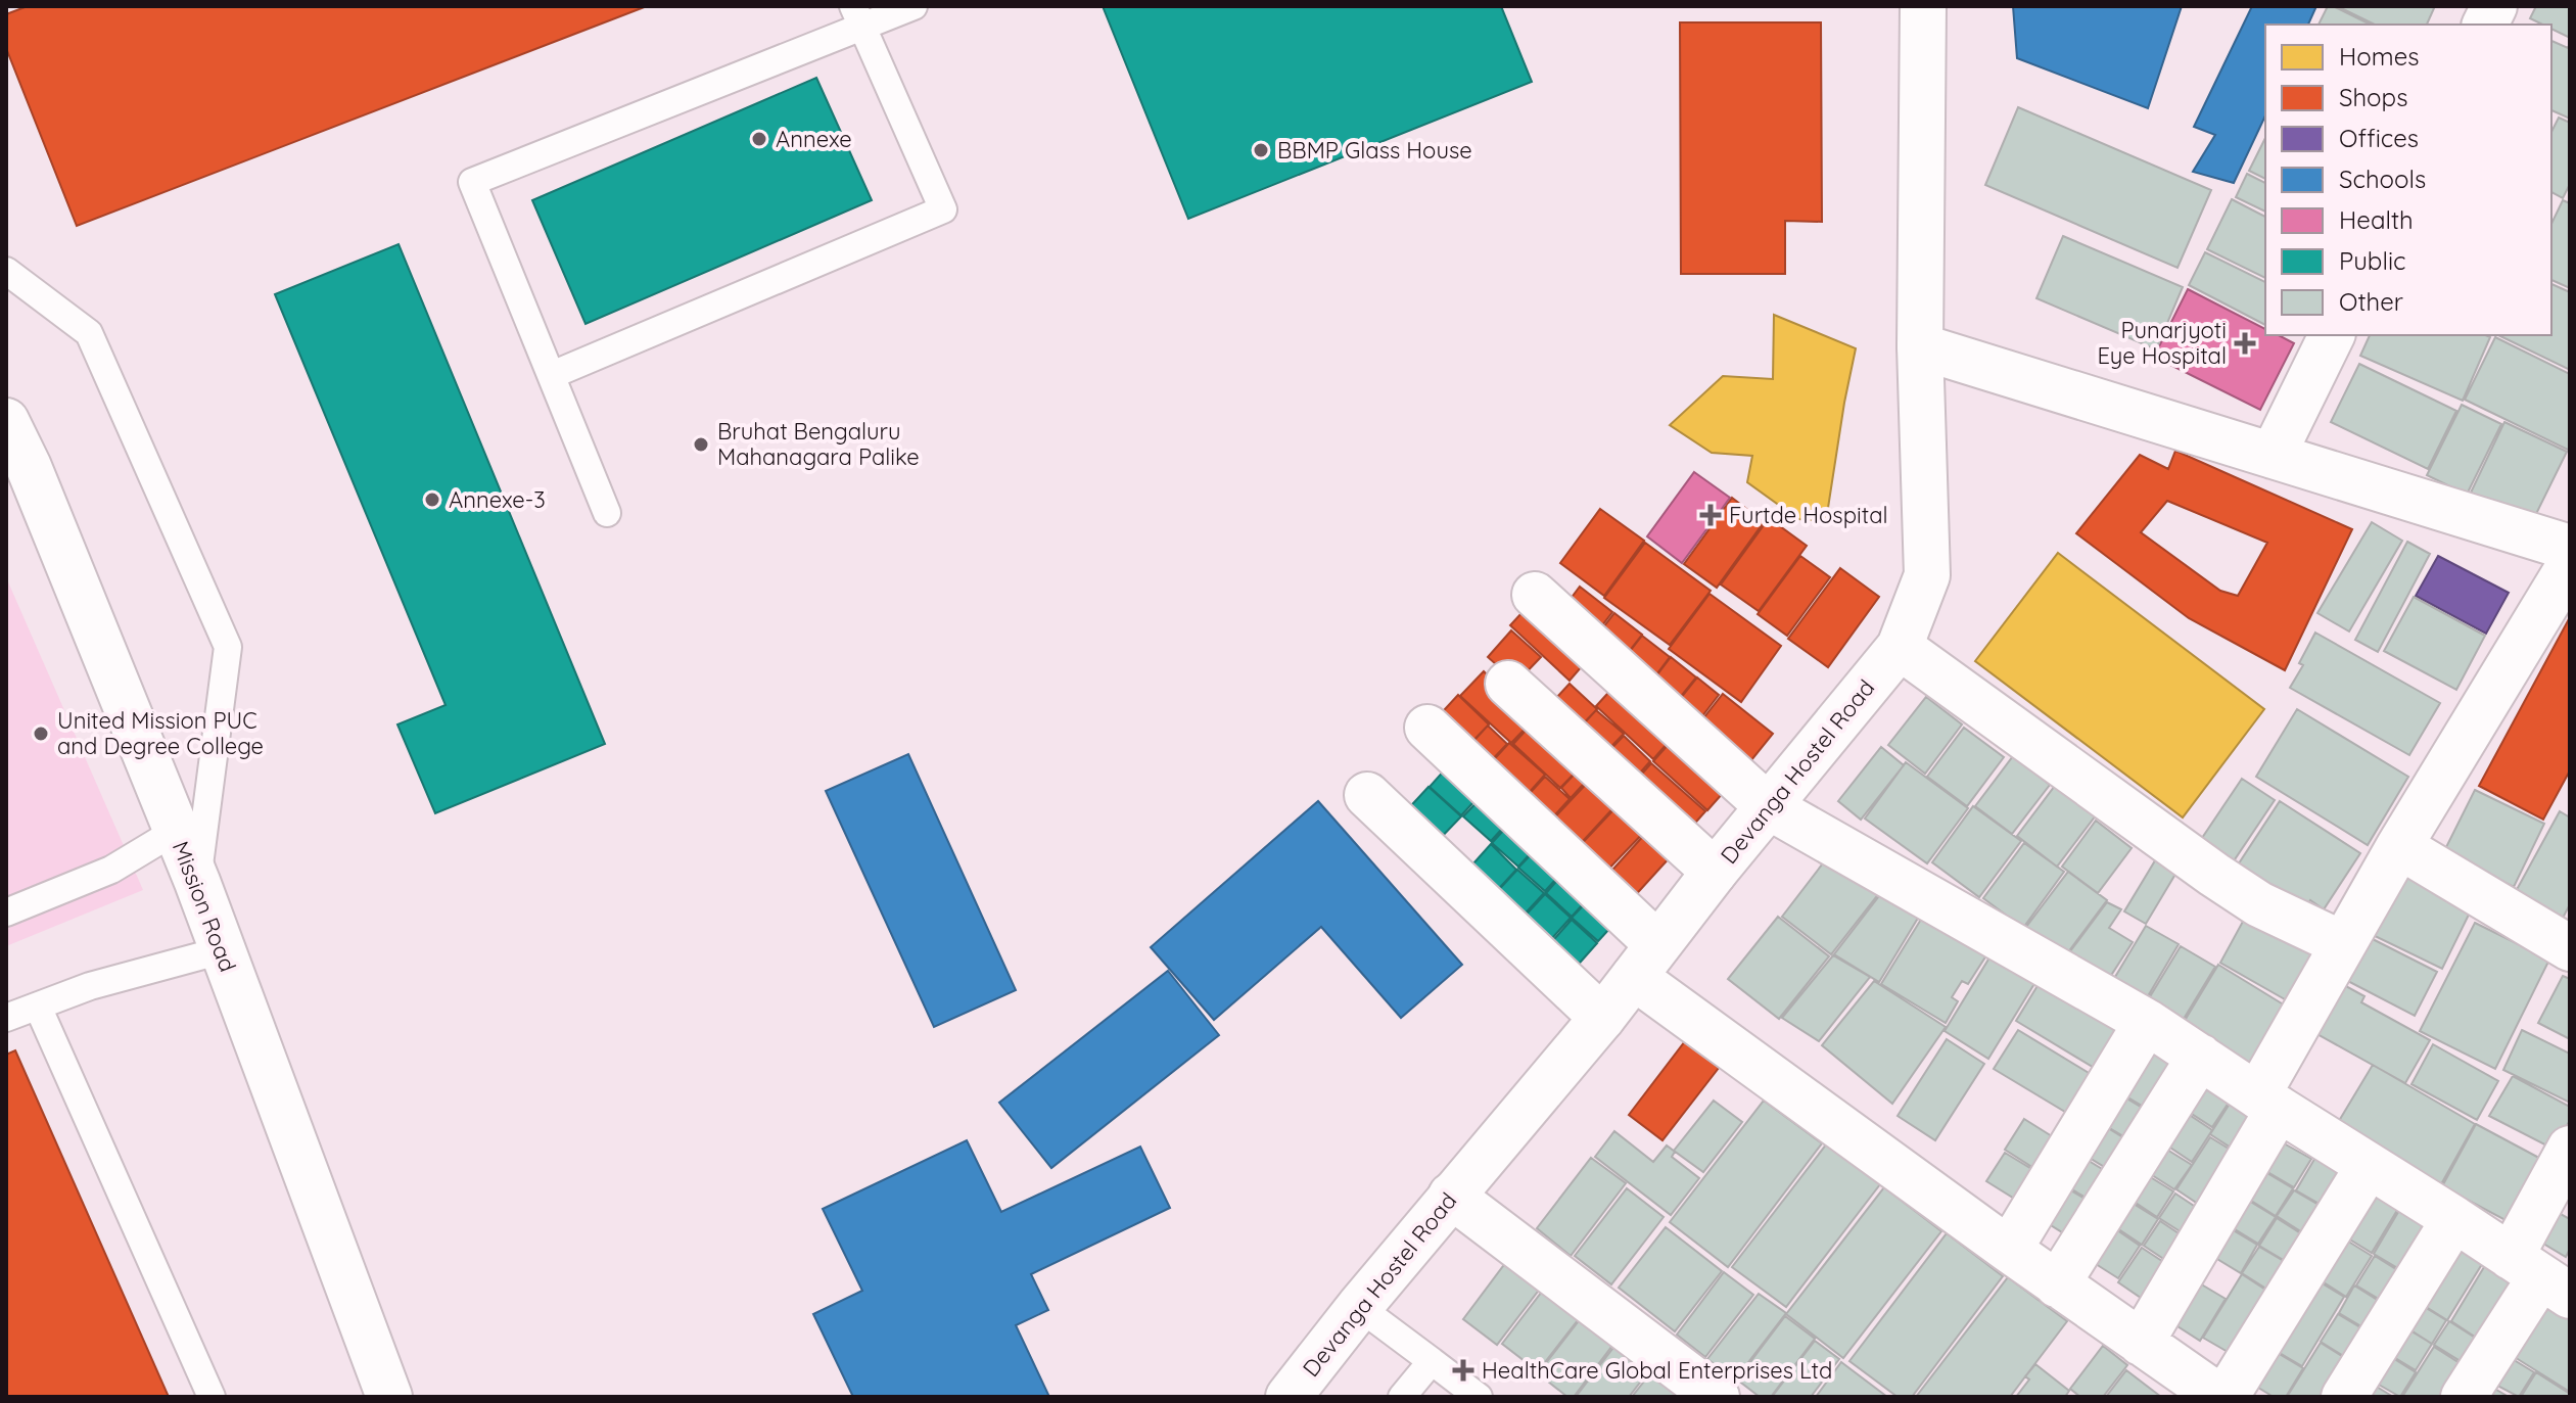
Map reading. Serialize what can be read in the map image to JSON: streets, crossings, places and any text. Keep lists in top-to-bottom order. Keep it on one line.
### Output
{"streets":{"street":["Devanga Hostel Road","Mission Road"]},"places":{"other":["Annexe","BBMP Glass House","Bruhat Bengaluru Mahanagara Palike","Annexe-3","United Mission PUC and Degree College"],"health":["Punarjyoti Eye Hospital","Furtde Hospital","HealthCare Global Enterprises Ltd"]},"legend":["Homes","Shops","Offices","Schools","Health","Public","Other"]}
